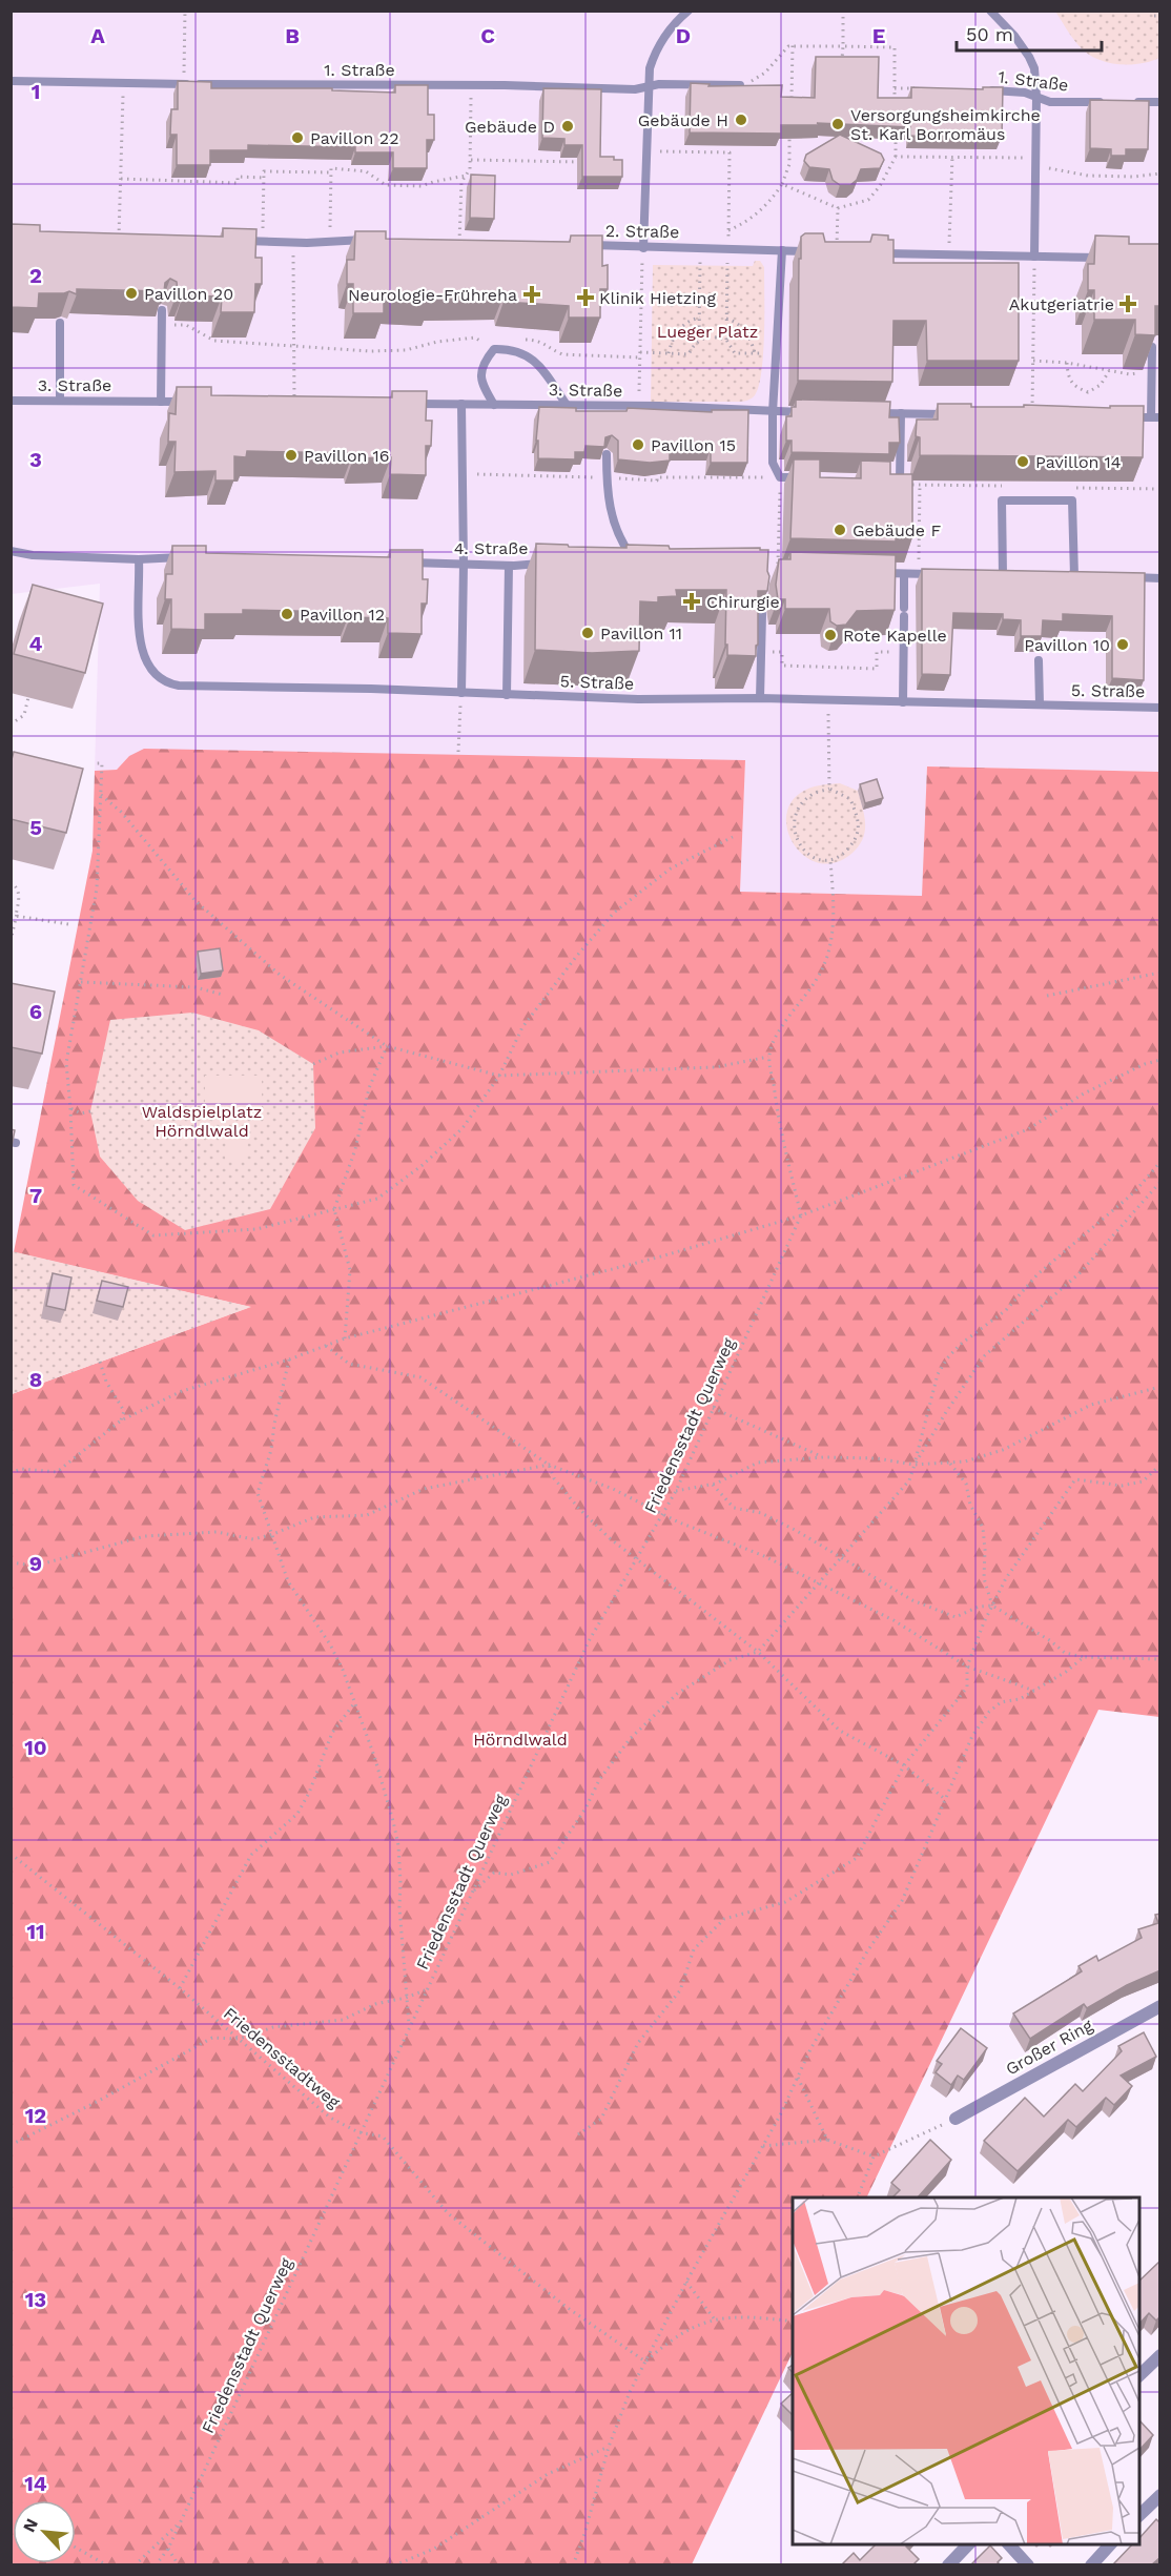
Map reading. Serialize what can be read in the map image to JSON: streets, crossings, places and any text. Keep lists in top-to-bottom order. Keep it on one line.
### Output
{"streets":{"street":["Großer Ring"],"lane":["1. Straße","2. Straße","3. Straße","4. Straße","5. Straße"],"path":["Friedensstadt Querweg","Friedensstadtweg"]},"crossings":[["Friedensstadt Querweg","Friedensstadtweg"]],"parks":["Lueger Platz","Waldspielplatz Hörndlwald","Hörndlwald"],"places":{"other":["Gebäude H","Versorgungsheimkirche St. Karl Borromäus","Gebäude D","Pavillon 22","Pavillon 20","Pavillon 15","Pavillon 16","Pavillon 14","Gebäude F","Pavillon 12","Pavillon 11","Rote Kapelle","Pavillon 10"],"health":["Neurologie-Frühreha","Klinik Hietzing","Akutgeriatrie","Chirurgie"]},"scale_bar":"50 m","north":"top left","grid":{"columns":["A","B","C","D","E"],"rows":["1","2","3","4","5","6","7","8","9","10","11","12","13","14"]}}
